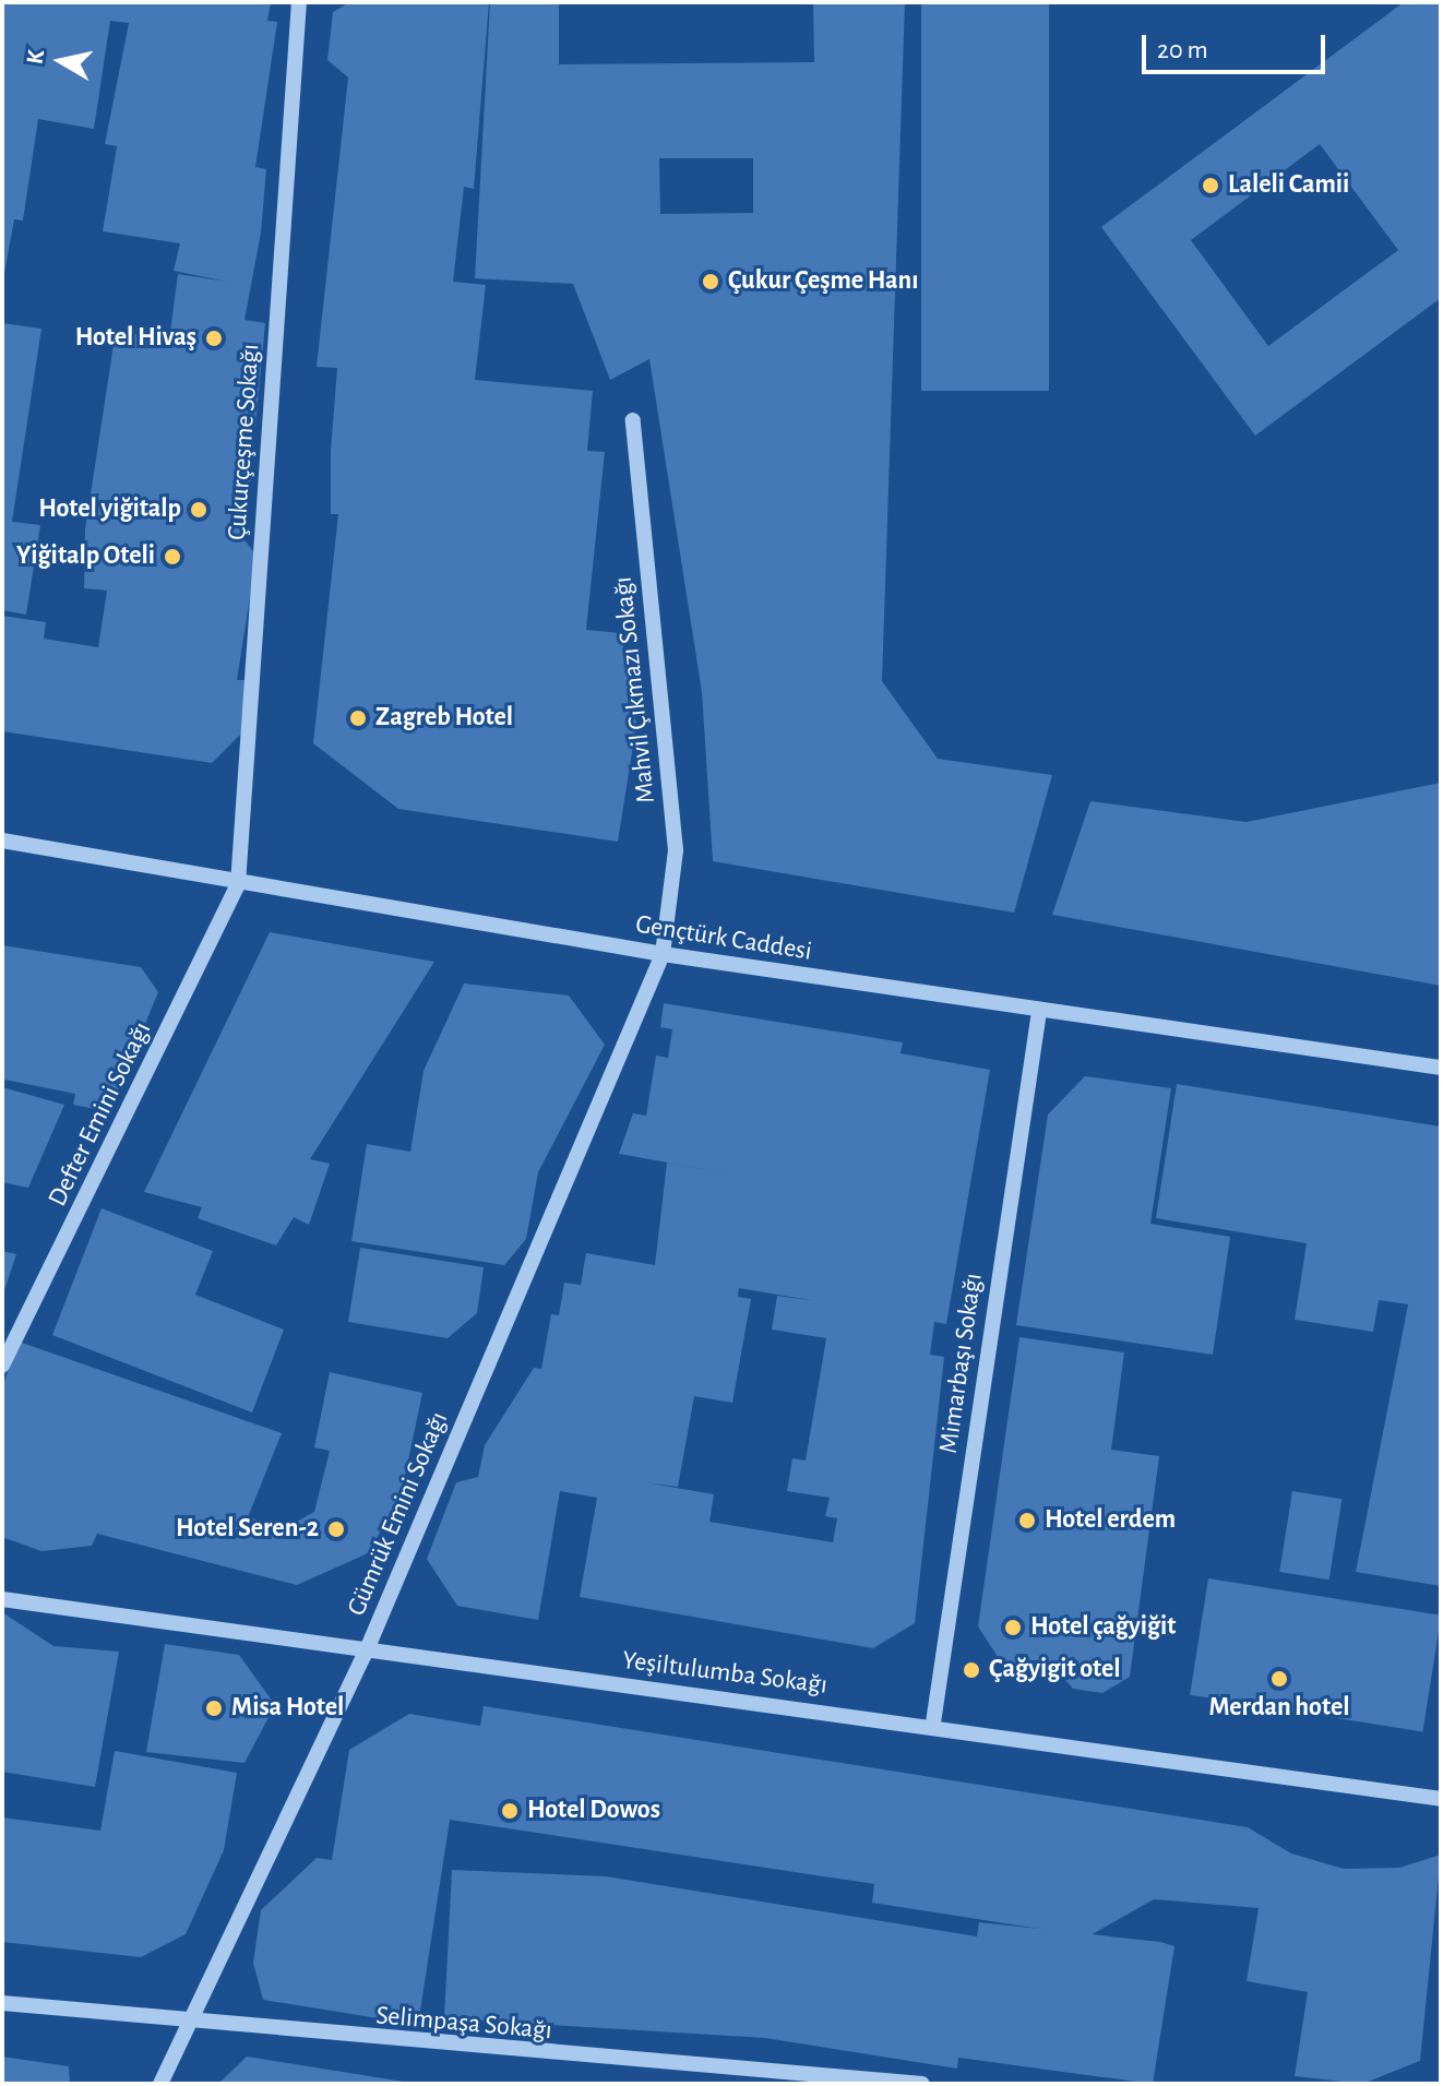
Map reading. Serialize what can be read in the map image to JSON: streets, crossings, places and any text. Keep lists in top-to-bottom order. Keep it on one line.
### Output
{"streets":{"street":["Çukurçeşme Sokağı","Mahvil Çıkmazı Sokağı","Gençtürk Caddesi","Defter Emini Sokağı","Mimarbaşı Sokağı","Gümrük Emini Sokağı","Yeşiltulumba Sokağı","Selimpaşa Sokağı"]},"crossings":[["Çukurçeşme Sokağı","Gençtürk Caddesi"],["Çukurçeşme Sokağı","Defter Emini Sokağı"],["Mahvil Çıkmazı Sokağı","Gençtürk Caddesi"],["Mahvil Çıkmazı Sokağı","Gümrük Emini Sokağı"],["Gençtürk Caddesi","Defter Emini Sokağı"],["Gençtürk Caddesi","Mimarbaşı Sokağı"],["Gençtürk Caddesi","Gümrük Emini Sokağı"],["Mimarbaşı Sokağı","Yeşiltulumba Sokağı"],["Gümrük Emini Sokağı","Yeşiltulumba Sokağı"],["Gümrük Emini Sokağı","Selimpaşa Sokağı"]],"places":["Laleli Camii","Çukur Çeşme Hanı","Hotel Hivaş","Hotel yiğitalp","Yiğitalp Oteli","Zagreb Hotel","Hotel erdem","Hotel Seren-2","Hotel çağyiğit","Çağyigit otel","Merdan hotel","Misa Hotel","Hotel Dowos"],"scale_bar":"20 m","north":"left"}
